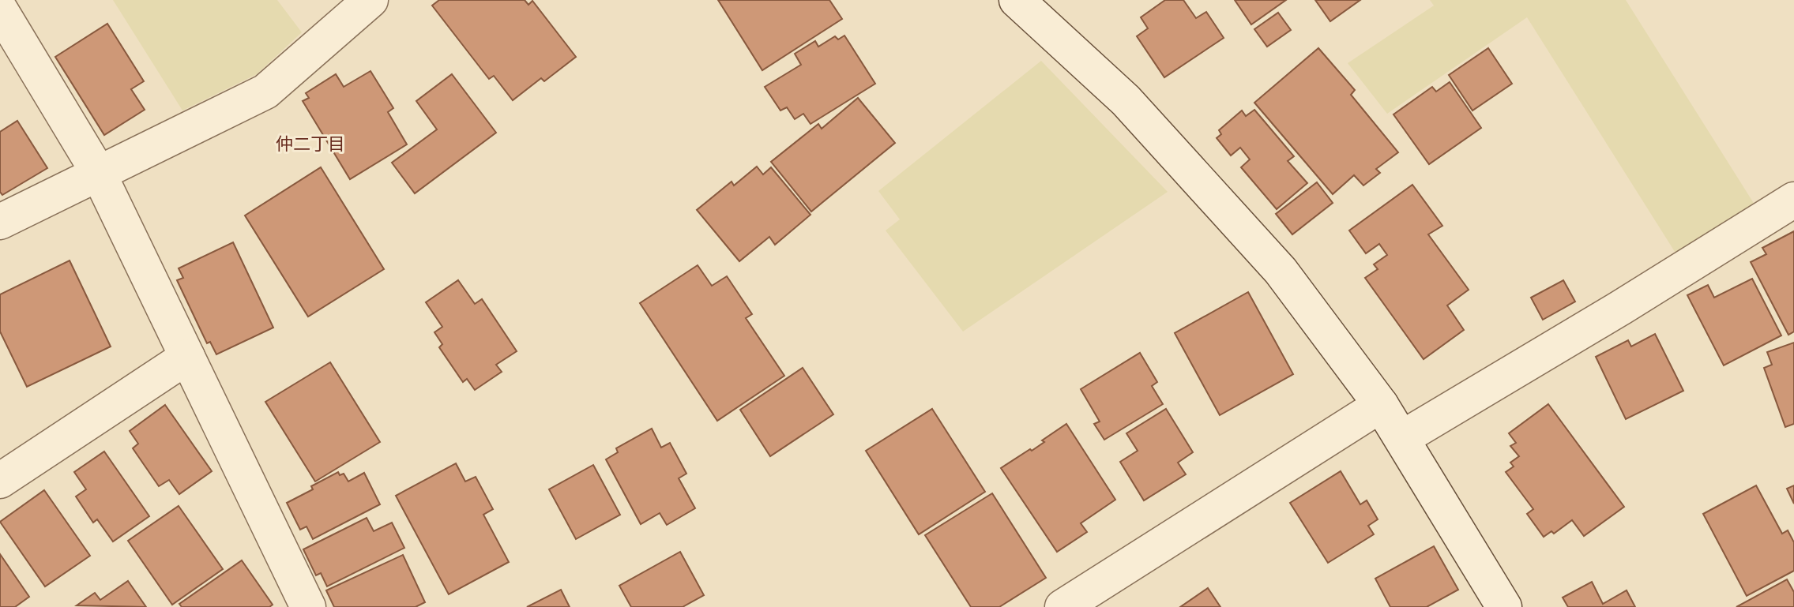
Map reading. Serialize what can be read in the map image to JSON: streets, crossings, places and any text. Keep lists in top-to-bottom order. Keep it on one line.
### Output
{"districts":["仲二丁目"]}
